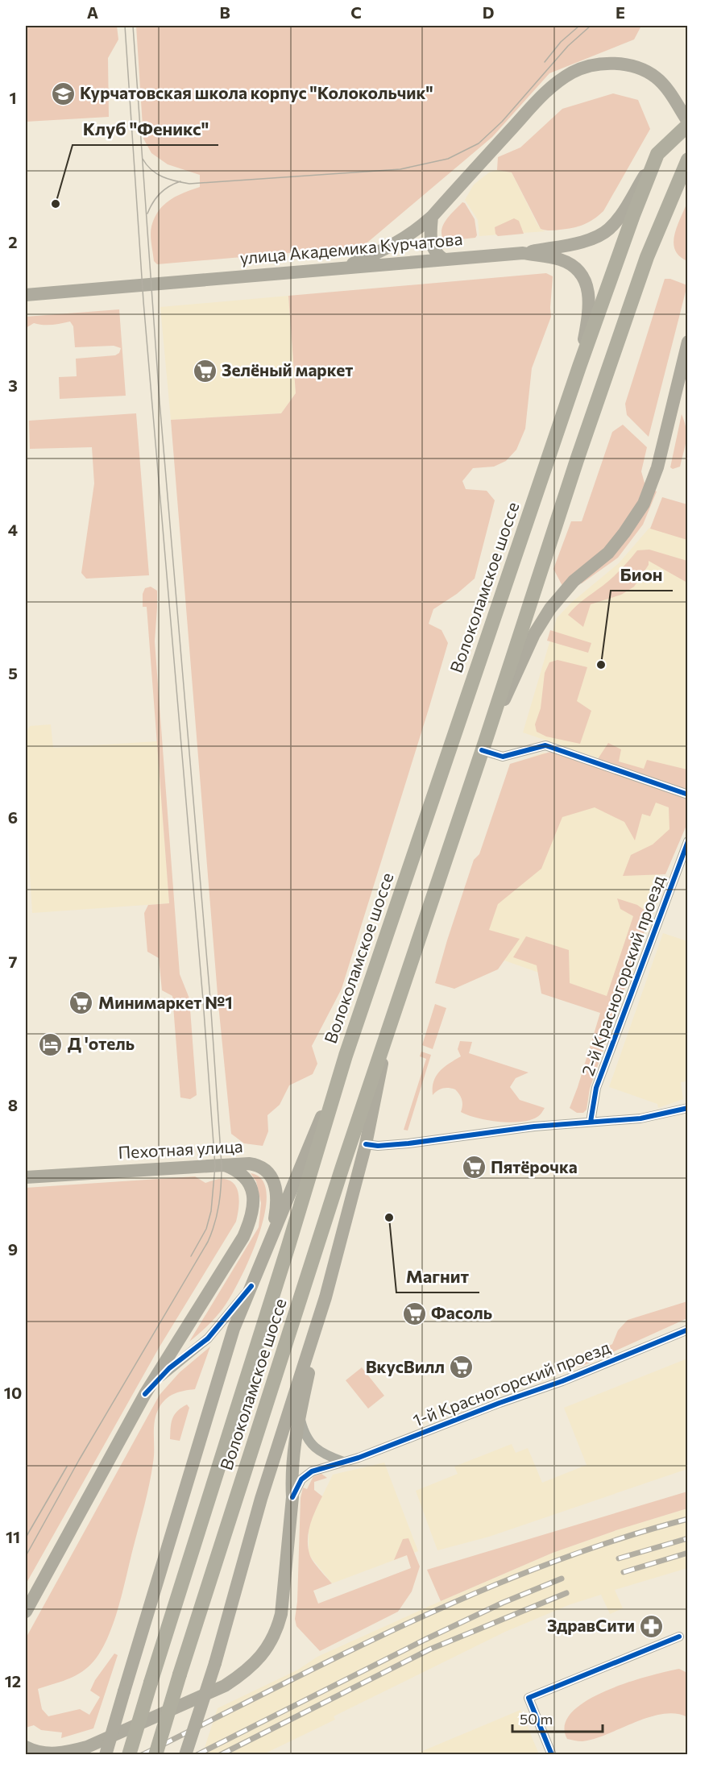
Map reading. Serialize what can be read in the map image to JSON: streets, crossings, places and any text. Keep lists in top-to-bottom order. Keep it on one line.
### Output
{"streets":{"main road":["улица Академика Курчатова","Волоколамское шоссе","Пехотная улица"],"street":["2-й Красногорский проезд","1-й Красногорский проезд"]},"crossings":[["улица Академика Курчатова","Волоколамское шоссе"],["Волоколамское шоссе","Пехотная улица"]],"places":{"school or university":["Курчатовская школа корпус \"Колокольчик\""],"other":["Клуб \"Феникс\"","Бион","Магнит"],"supermarket":["Зелёный маркет","Минимаркет №1","Пятёрочка","Фасоль","ВкусВилл"],"hotel":["Д 'отель"],"pharmacy":["ЗдравСити"]},"scale_bar":"50 m","grid":{"columns":["A","B","C","D","E"],"rows":["1","2","3","4","5","6","7","8","9","10","11","12"]}}
